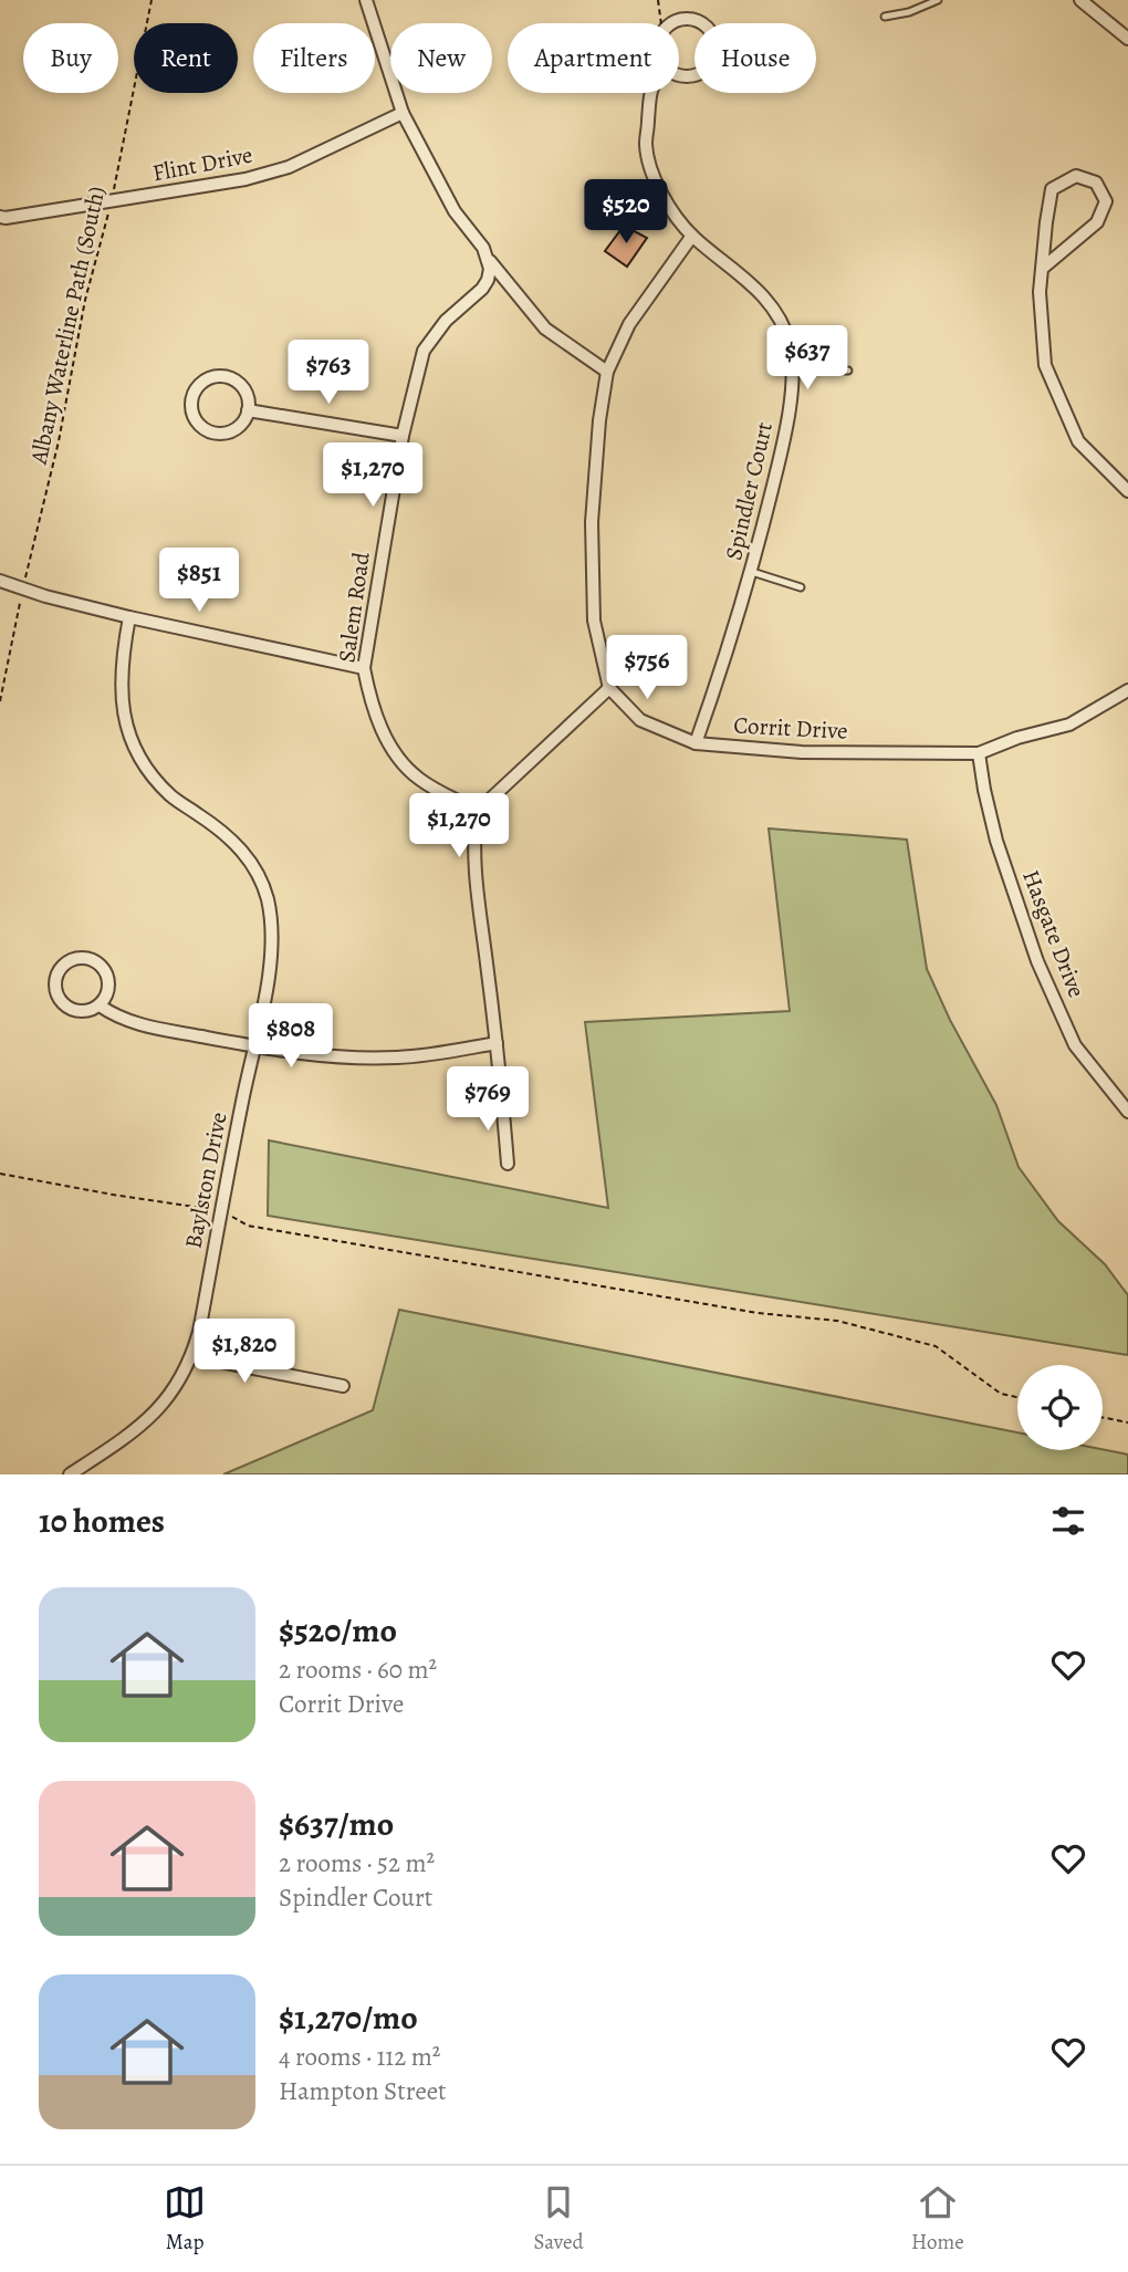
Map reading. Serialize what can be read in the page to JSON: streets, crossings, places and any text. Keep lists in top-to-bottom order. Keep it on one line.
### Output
{"streets":{"street":["Flint Drive","Spindler Court","Salem Road","Corrit Drive","Hasgate Drive","Baylston Drive"],"path":["Albany Waterline Path (South)"]},"crossings":[["Flint Drive","Albany Waterline Path (South)"],["Spindler Court","Corrit Drive"],["Corrit Drive","Hasgate Drive"]],"page":{"chip":["Buy","Rent","Filters","New","Apartment","House"],"price":["$520","$637","$763","$1,270","$851","$756","$1,270","$808","$769","$1,820"],"heading":"10 homes","list":[{"name":"$520/mo","note":"2 rooms · 60 m² · Corrit Drive"},{"name":"$637/mo","note":"2 rooms · 52 m² · Spindler Court"},{"name":"$1,270/mo","note":"4 rooms · 112 m² · Hampton Street"}],"tabs":["Map","Saved","Home"]}}
